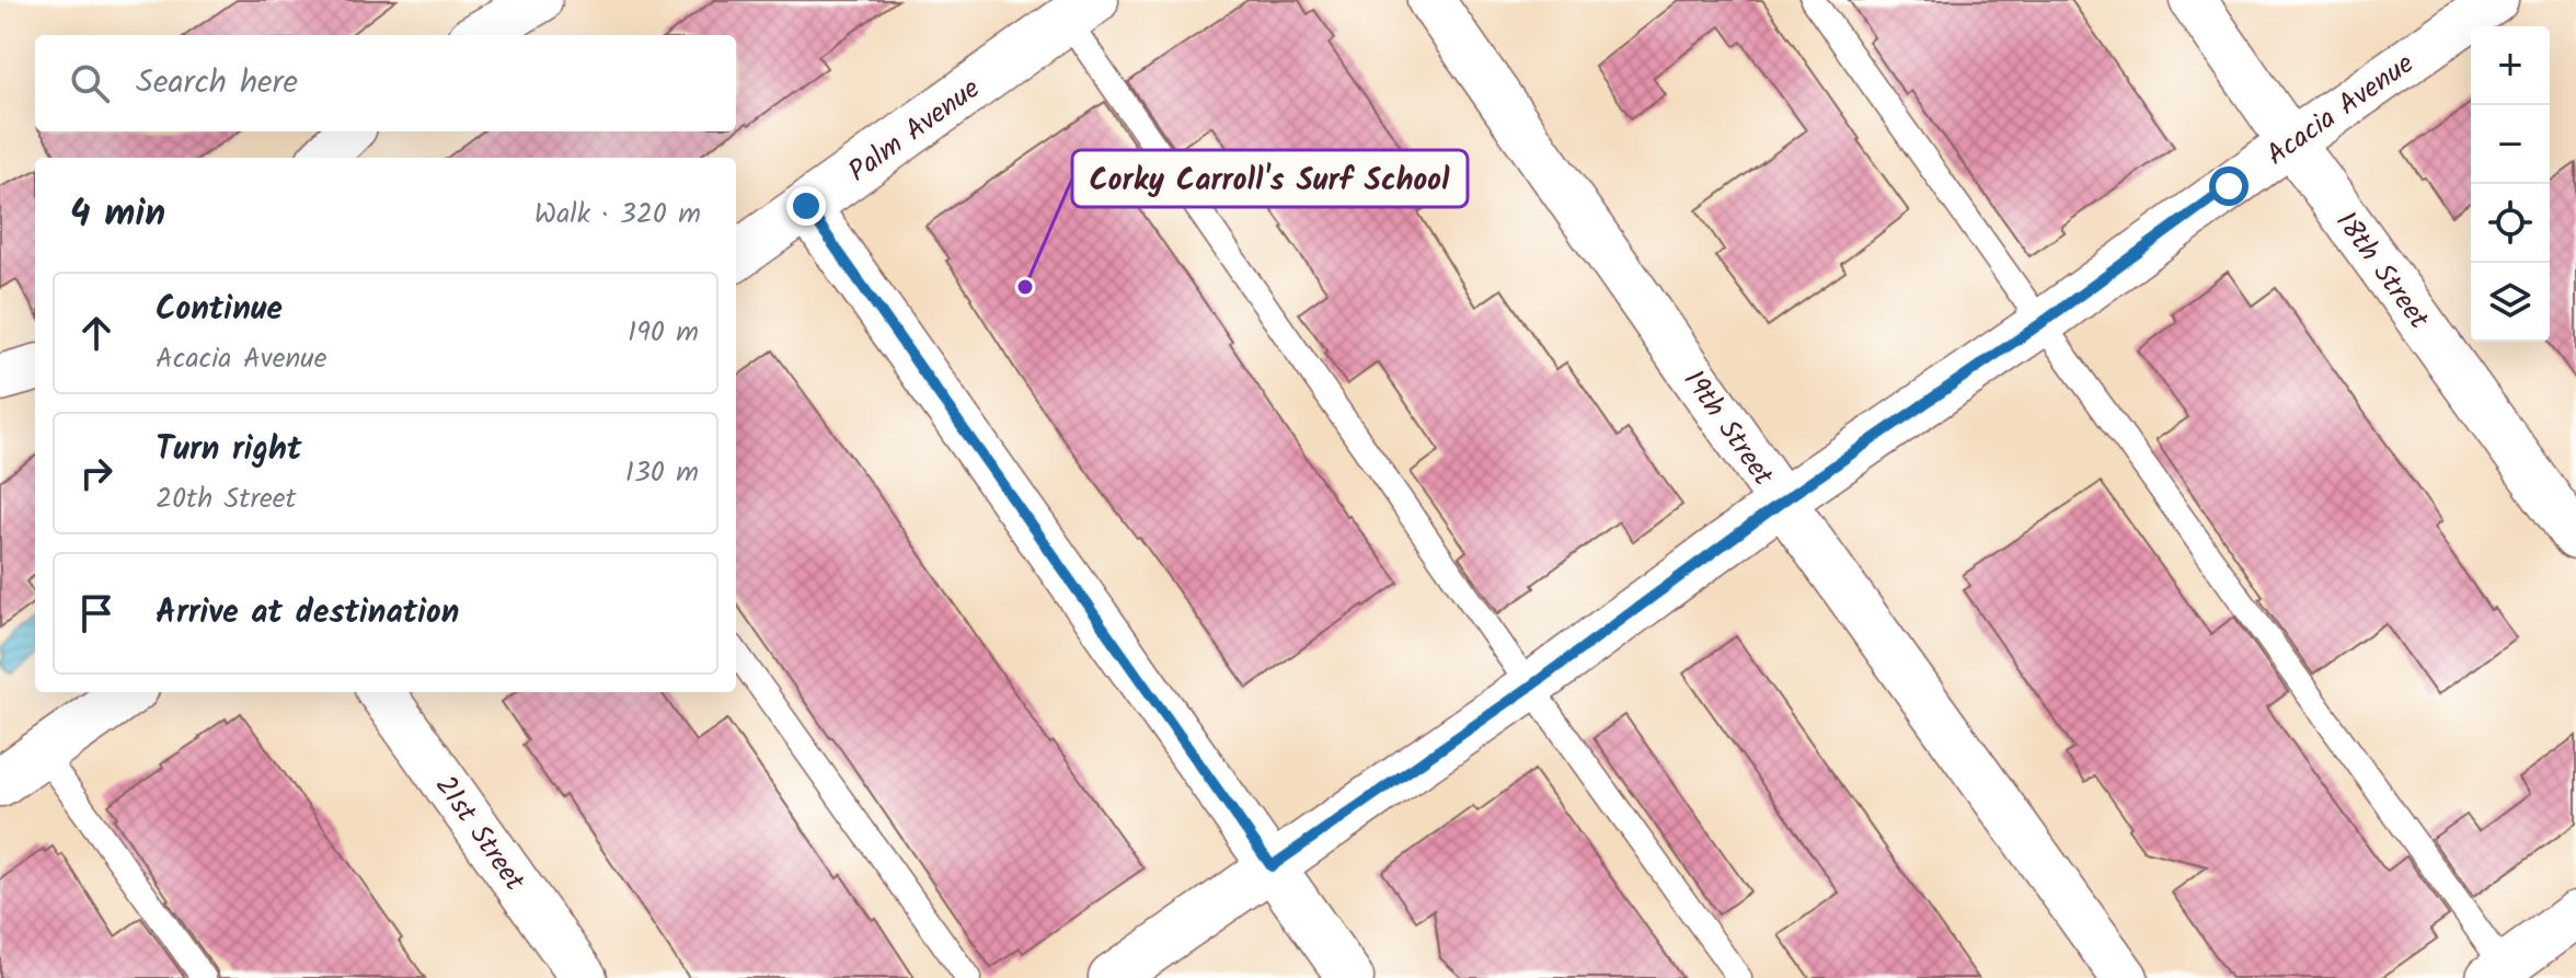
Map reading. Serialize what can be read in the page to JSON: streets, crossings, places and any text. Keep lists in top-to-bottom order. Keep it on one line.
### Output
{"streets":{"street":["Acacia Avenue","Palm Avenue","18th Street","19th Street","21st Street"]},"crossings":[["Acacia Avenue","18th Street"],["Acacia Avenue","19th Street"]],"places":["Corky Carroll's Surf School"],"page":{"map_buttons":["+","−"],"search":"Search here","heading":["4 min","Walk · 320 m"],"list":[["Continue","Acacia Avenue","190 m"],["Turn right","20th Street","130 m"],"Arrive at destination"]}}
